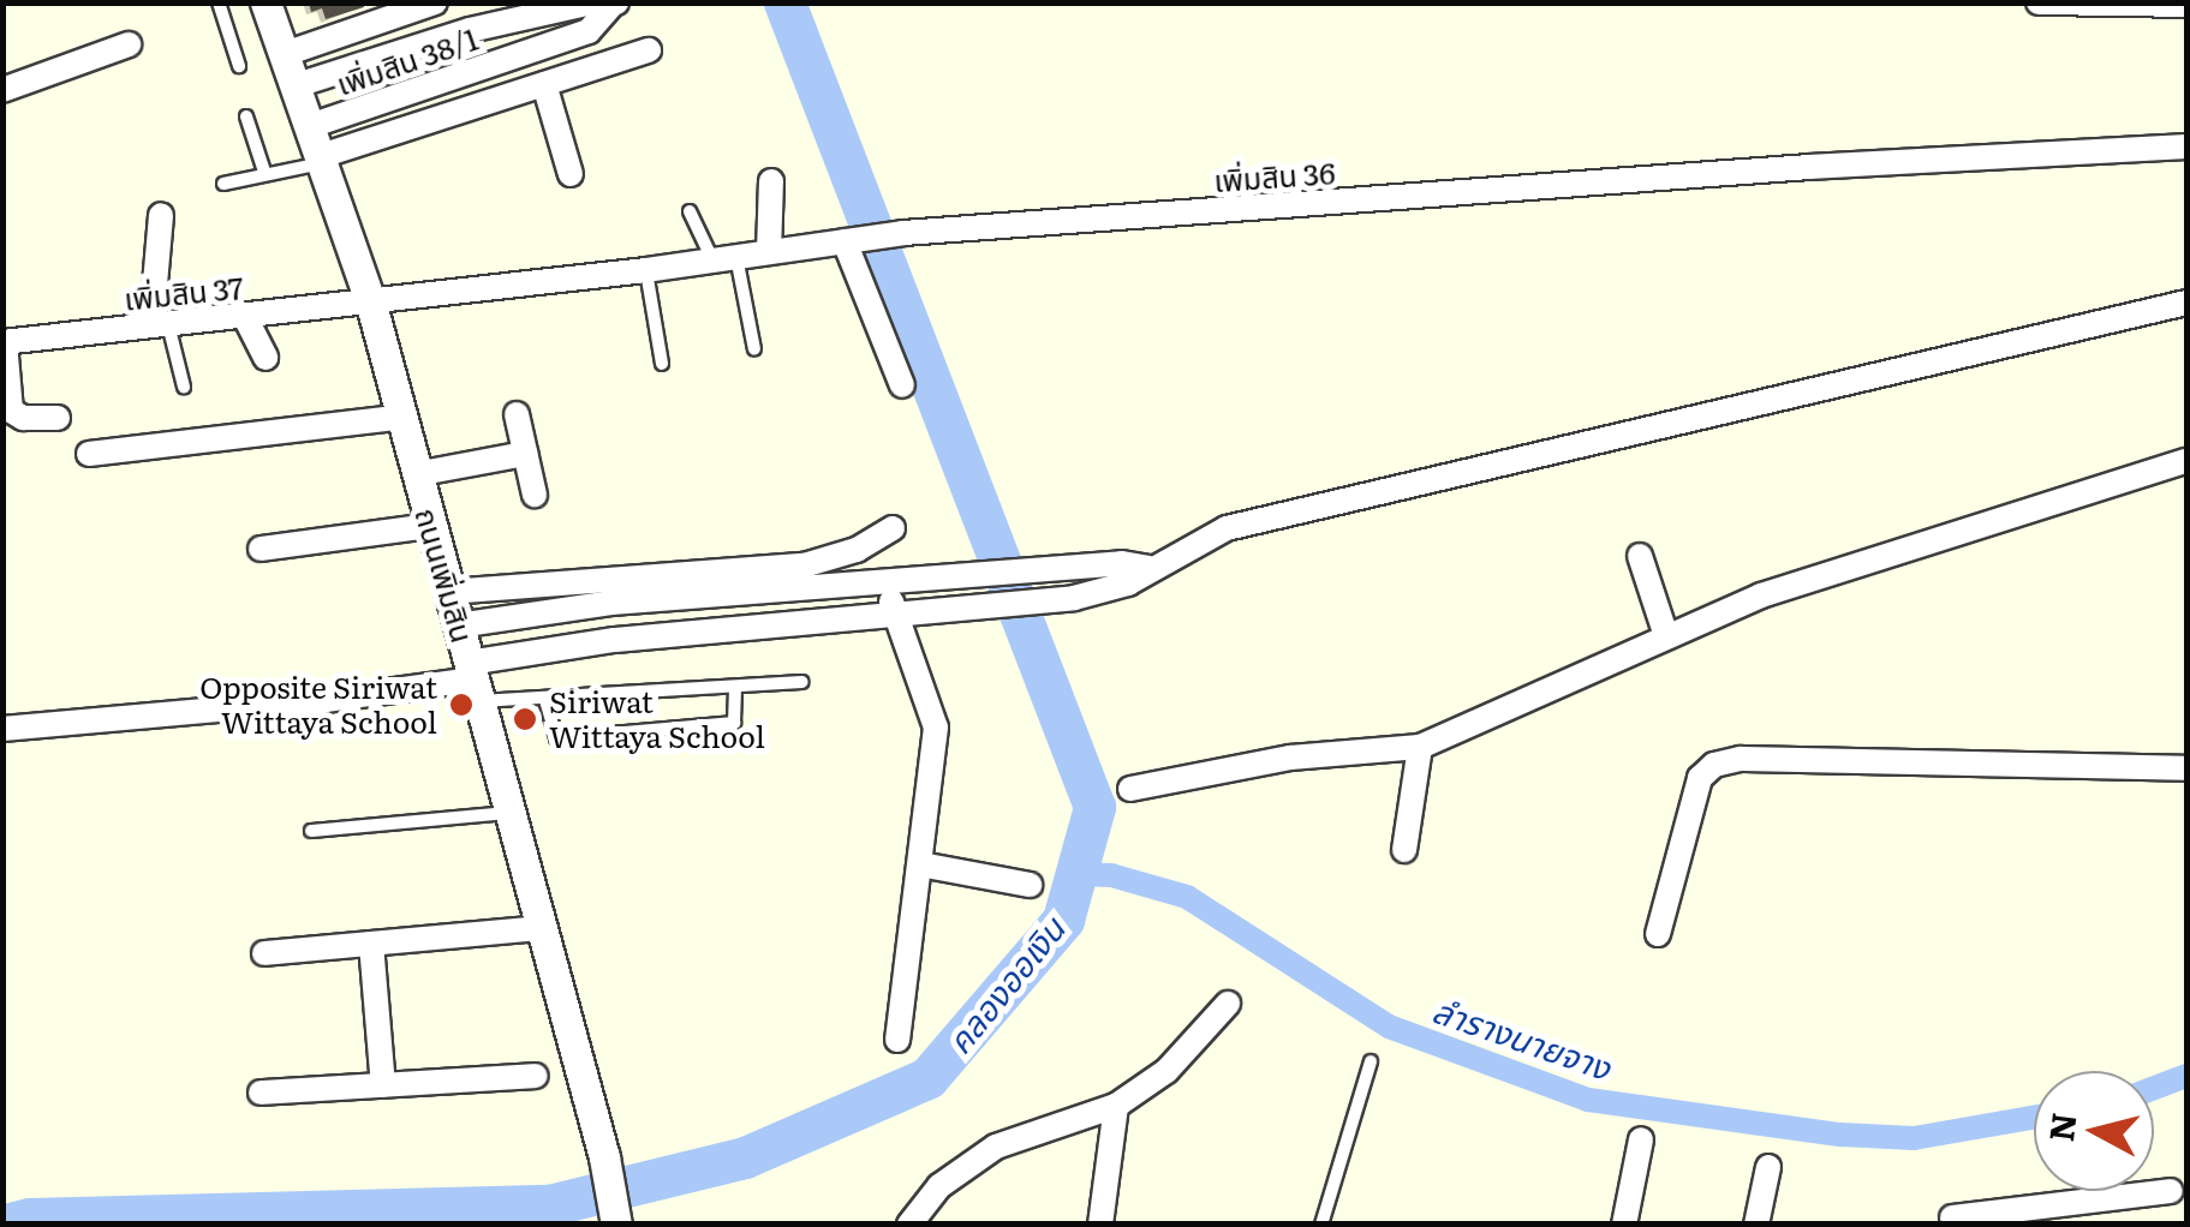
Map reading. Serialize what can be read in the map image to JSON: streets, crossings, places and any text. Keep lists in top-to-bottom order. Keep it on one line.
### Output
{"streets":{"street":["เพิ่มสิน 38/1","เพิ่มสิน 36","เพิ่มสิน 37","ถนนเพิ่มสิน"]},"crossings":[["เพิ่มสิน 38/1","ถนนเพิ่มสิน"],["เพิ่มสิน 36","เพิ่มสิน 37"],["เพิ่มสิน 36","ถนนเพิ่มสิน"],["เพิ่มสิน 37","ถนนเพิ่มสิน"]],"water":["คลองออเงิน","ลำรางนายจาง"],"places":["Opposite Siriwat Wittaya School","Siriwat Wittaya School"],"north":"left"}
